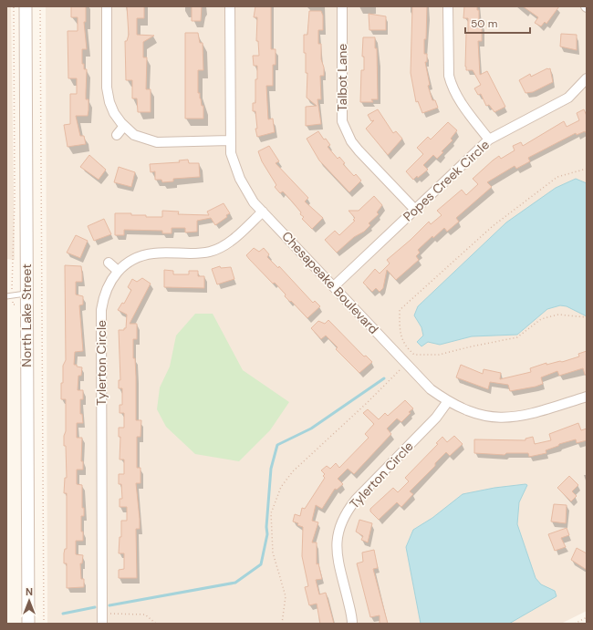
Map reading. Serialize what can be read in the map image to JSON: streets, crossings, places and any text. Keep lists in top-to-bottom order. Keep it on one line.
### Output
{"streets":{"street":["Talbot Lane","Popes Creek Circle","Chesapeake Boulevard","North Lake Street","Tylerton Circle"]},"crossings":[["Talbot Lane","Popes Creek Circle"],["Popes Creek Circle","Chesapeake Boulevard"],["Chesapeake Boulevard","Tylerton Circle"]],"scale_bar":"50 m","north":"top"}
